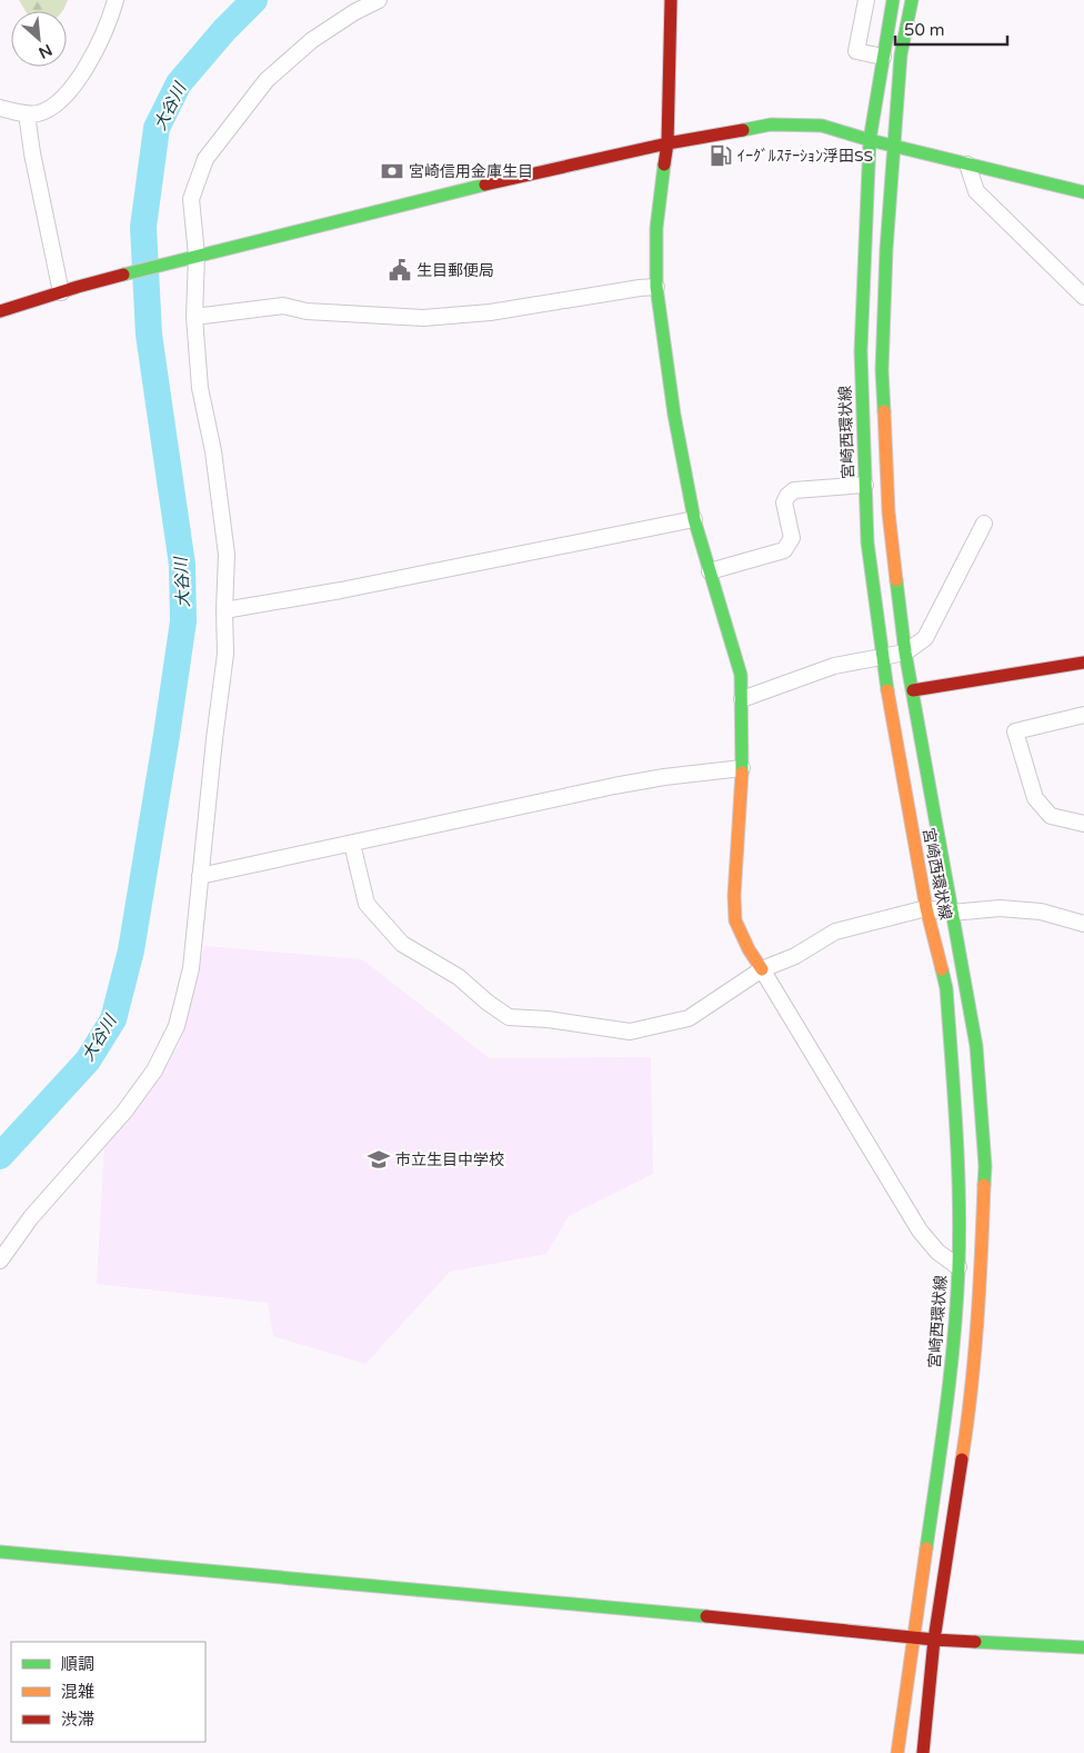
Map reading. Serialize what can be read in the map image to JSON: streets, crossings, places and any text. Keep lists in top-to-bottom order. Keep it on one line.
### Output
{"streets":{"main road":["宮崎西環状線"]},"water":["大谷川"],"places":{"fuel station":["ｲｰｸﾞﾙｽﾃｰｼｮﾝ浮田SS"],"bank":["宮崎信用金庫生目"],"public building":["生目郵便局"],"school or university":["市立生目中学校"]},"legend":["順調","混雑","渋滞"],"scale_bar":"50 m","north":"bottom right"}
